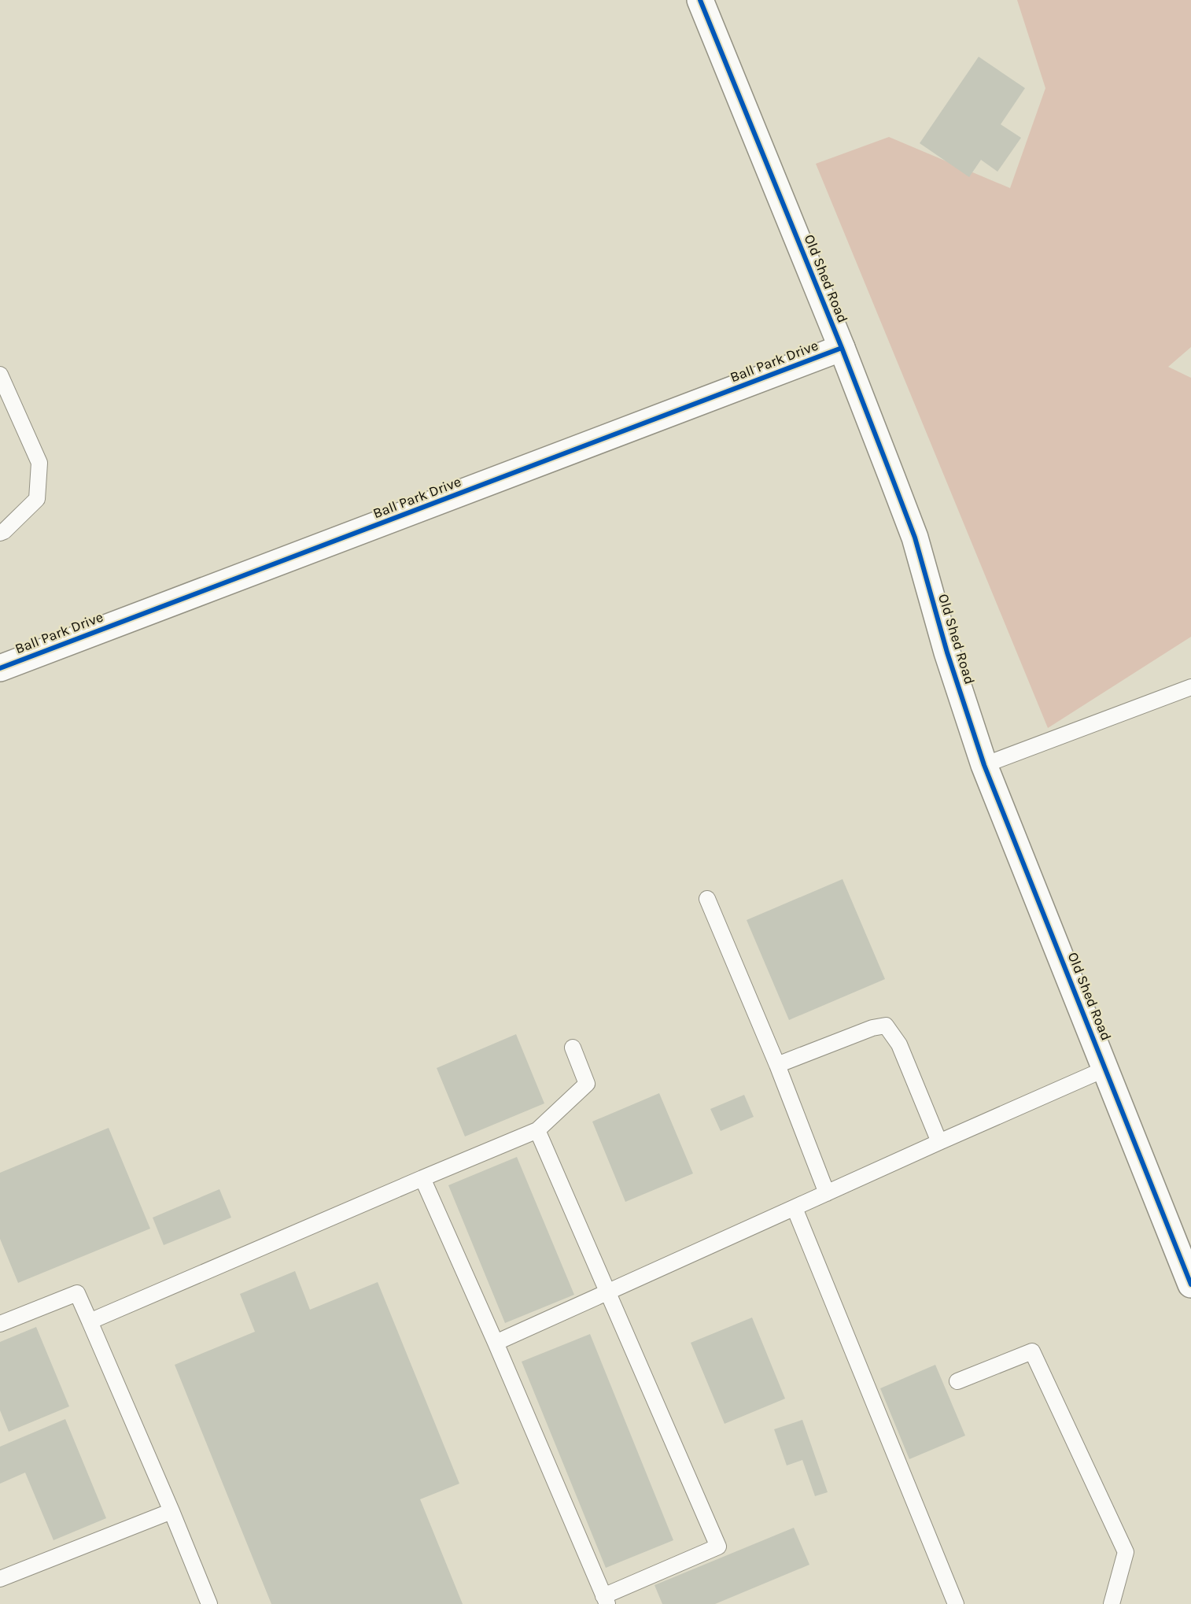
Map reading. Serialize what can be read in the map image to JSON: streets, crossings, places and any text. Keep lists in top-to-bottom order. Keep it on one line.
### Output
{"streets":{"street":["Old Shed Road","Ball Park Drive"]},"crossings":[["Old Shed Road","Ball Park Drive"]]}
